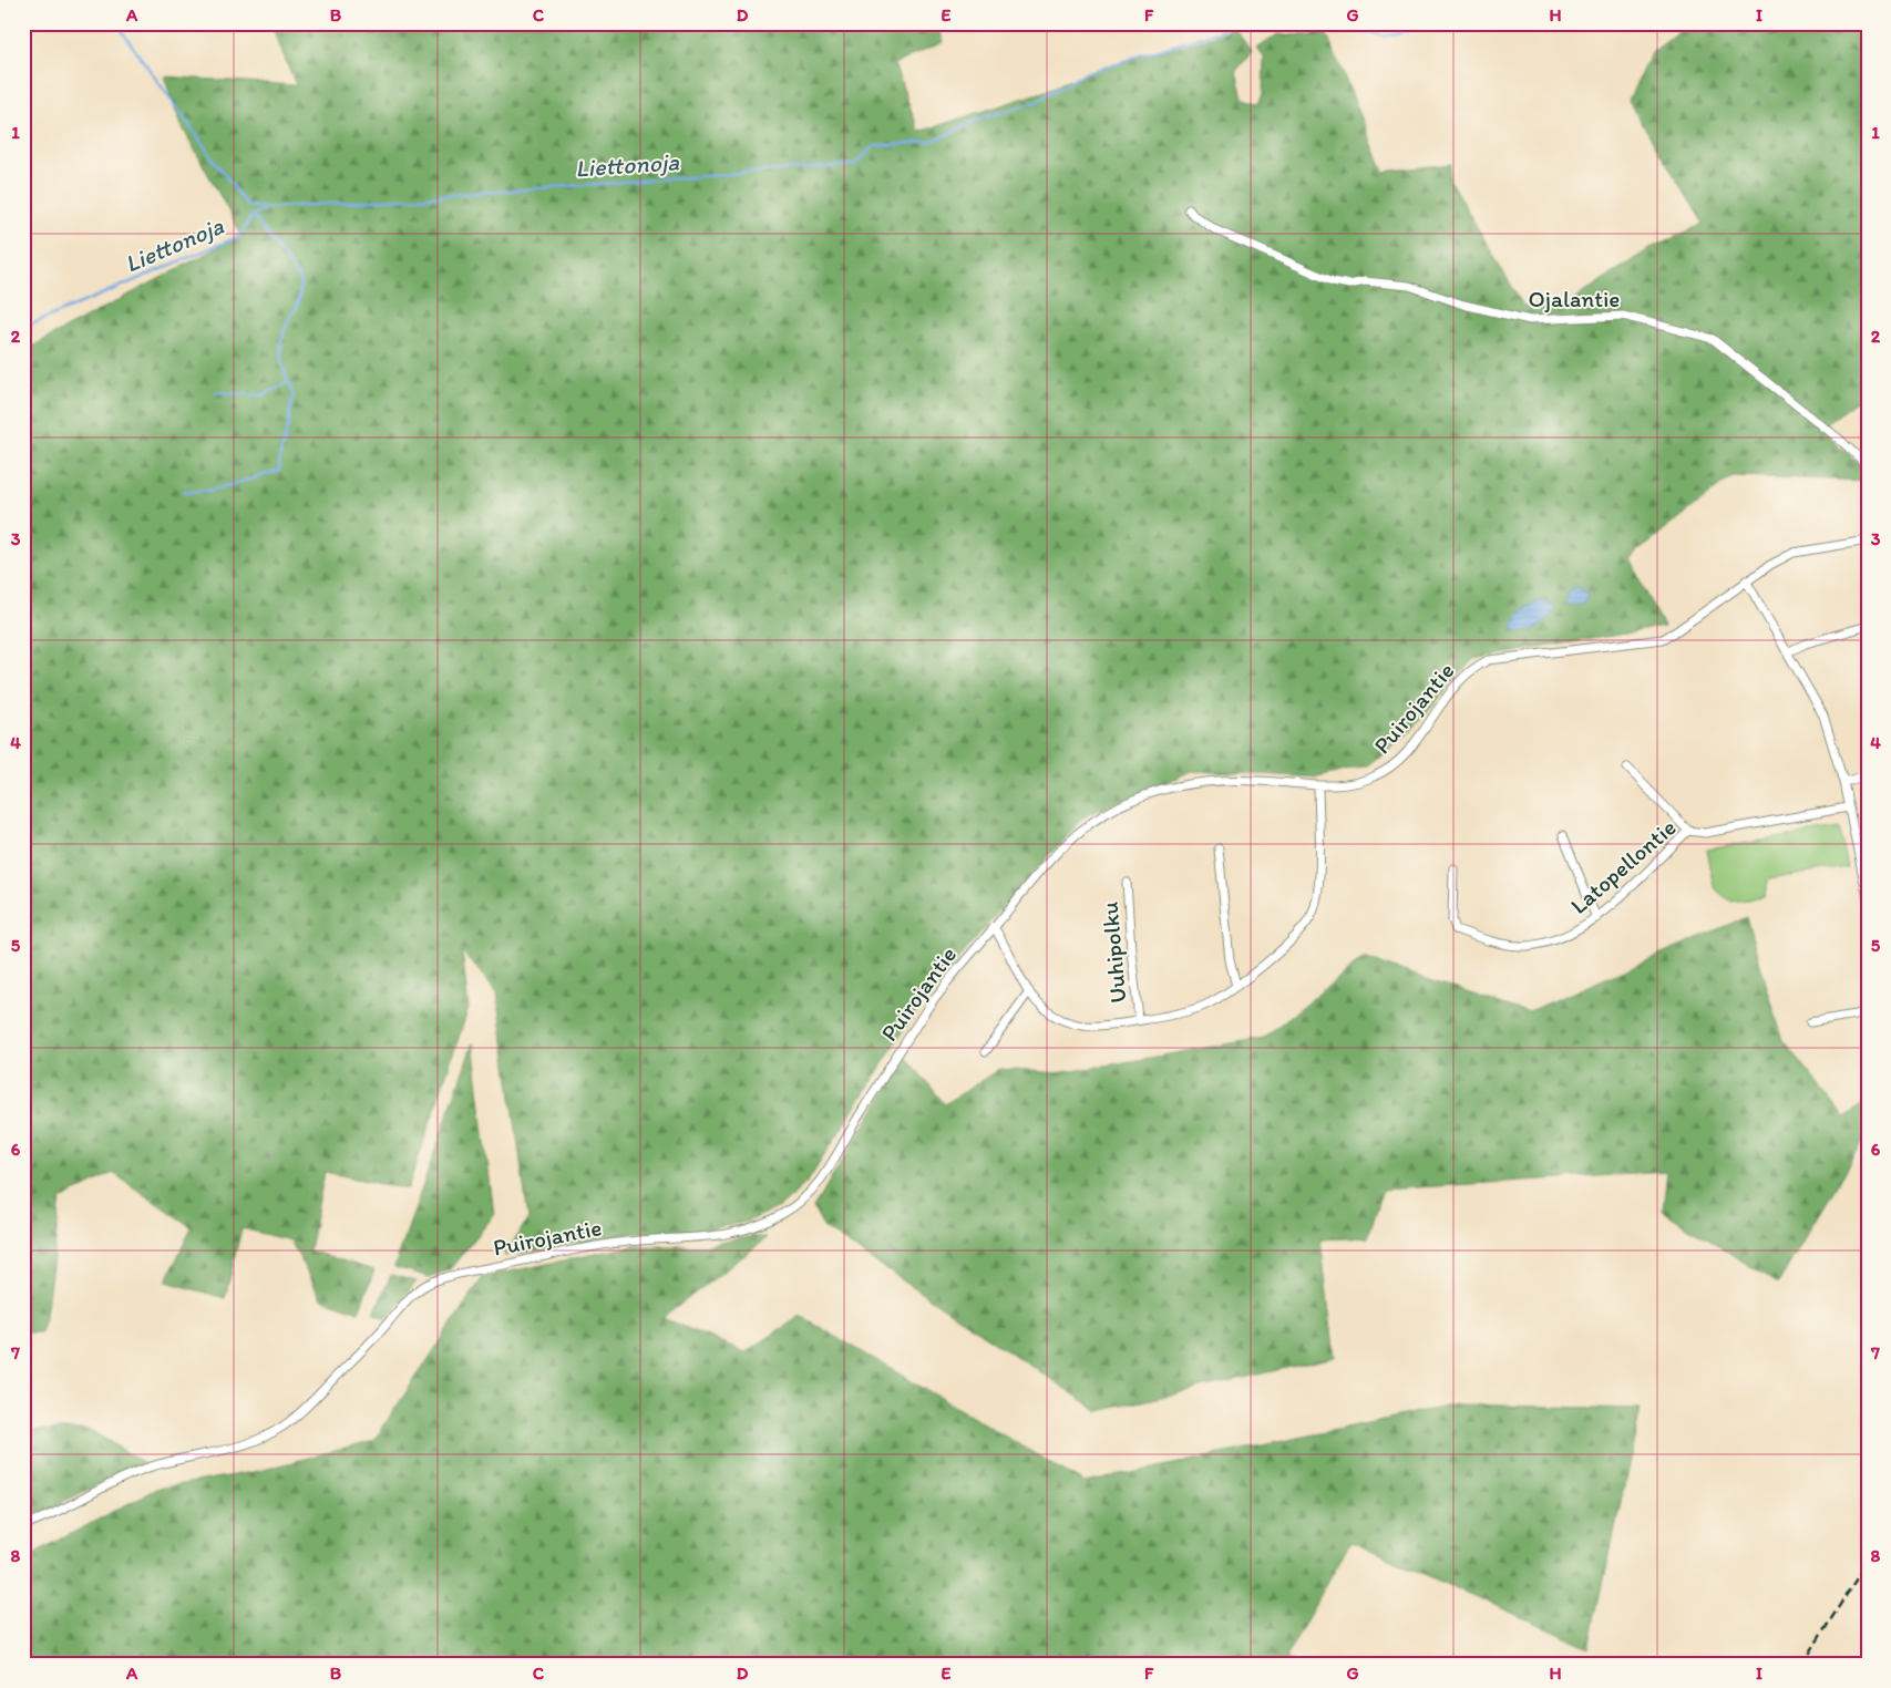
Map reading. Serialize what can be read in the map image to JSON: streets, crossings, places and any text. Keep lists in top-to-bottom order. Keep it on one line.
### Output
{"streets":{"street":["Ojalantie","Puirojantie","Latopellontie","Uuhipolku"]},"water":["Liettonoja"],"grid":{"columns":["A","B","C","D","E","F","G","H","I"],"rows":["1","2","3","4","5","6","7","8"]}}
